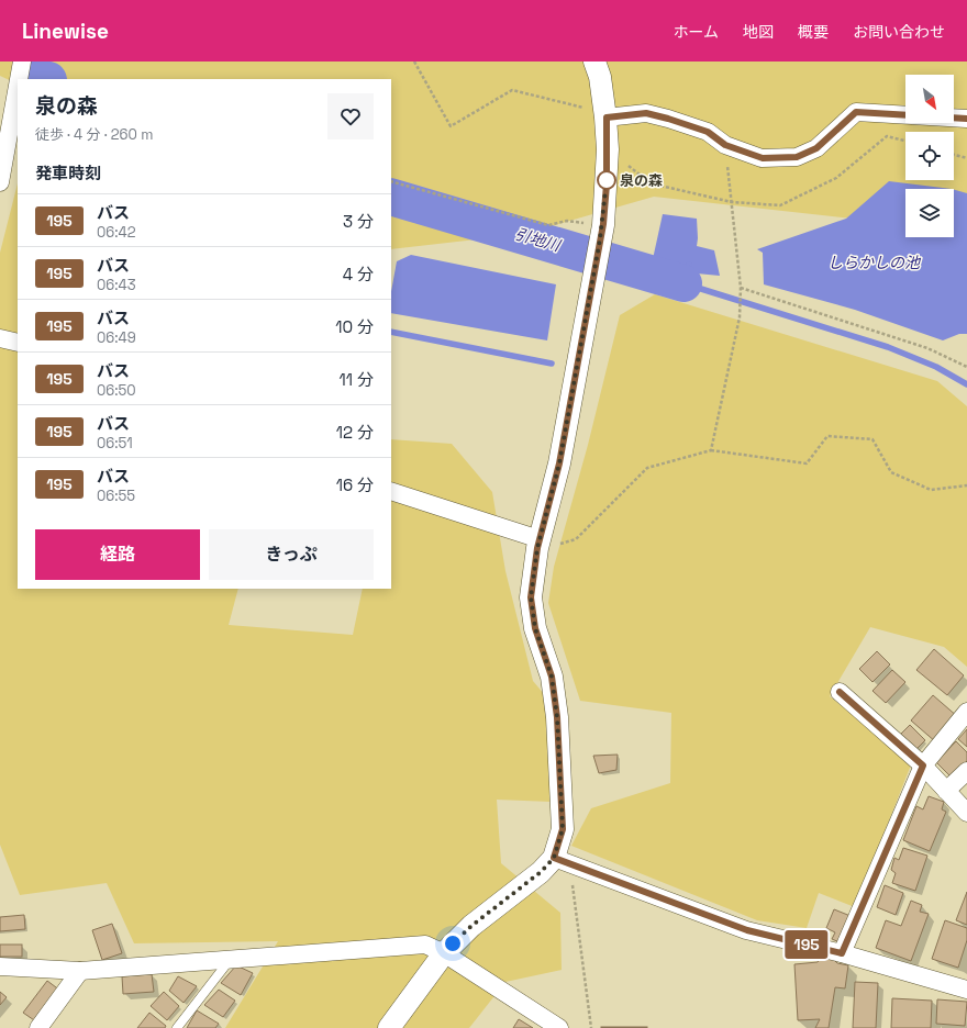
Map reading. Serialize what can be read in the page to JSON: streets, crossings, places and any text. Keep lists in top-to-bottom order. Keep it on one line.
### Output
{"water":["引地川","しらかしの池"],"places":["泉の森"],"lines":["bus line 195"],"north":"bottom right","page":{"header":"Linewise","nav":["ホーム","地図","概要","お問い合わせ"],"on_map":"195","heading":[["泉の森","徒歩 · 4 分 · 260 m"],"発車時刻"],"list":[{"mark":"195","name":"バス","note":"06:42","value":"3 分"},{"mark":"195","name":"バス","note":"06:43","value":"4 分"},{"mark":"195","name":"バス","note":"06:49","value":"10 分"},{"mark":"195","name":"バス","note":"06:50","value":"11 分"},{"mark":"195","name":"バス","note":"06:51","value":"12 分"},{"mark":"195","name":"バス","note":"06:55","value":"16 分"}],"buttons":["経路","きっぷ"]}}
